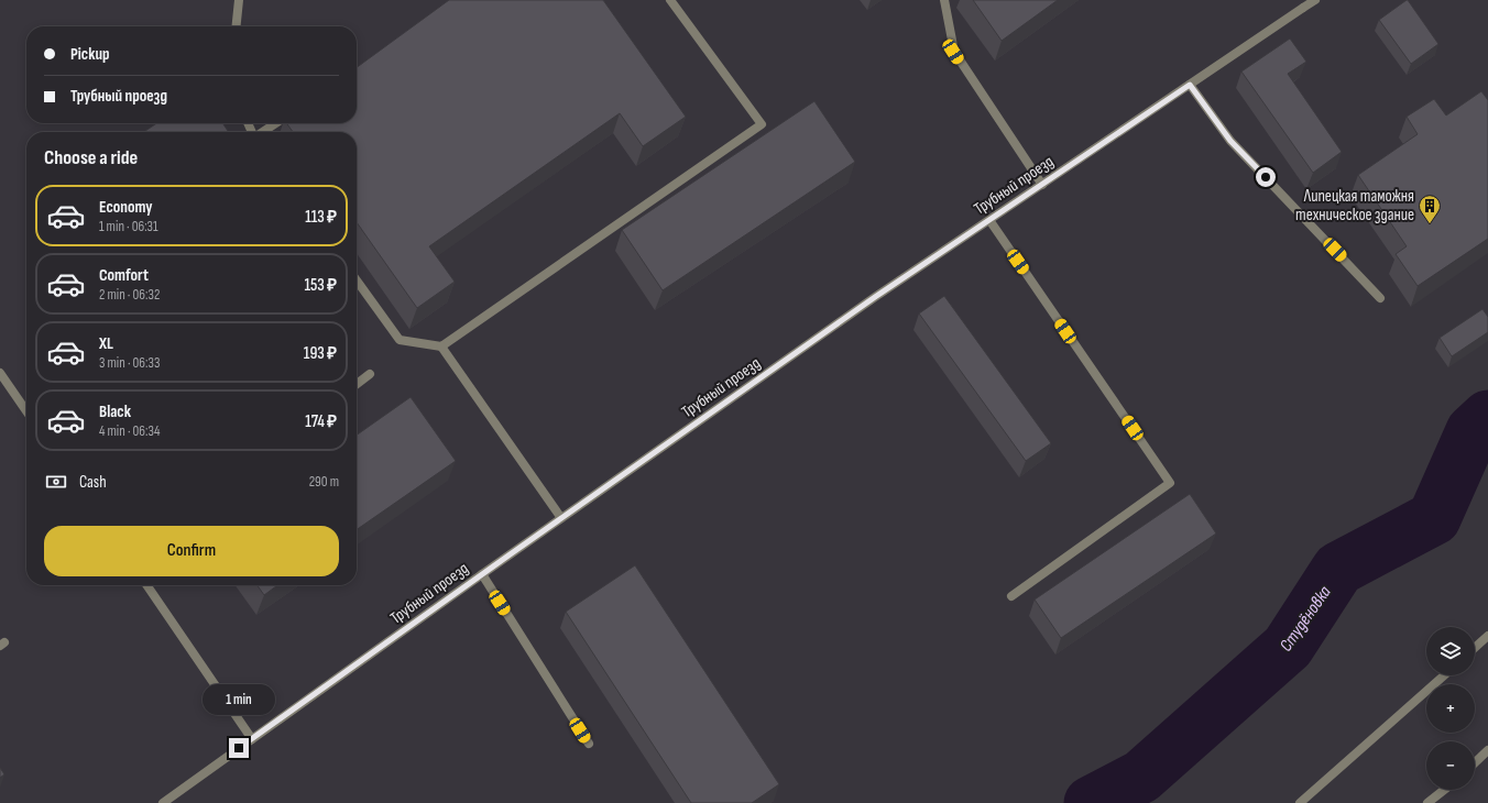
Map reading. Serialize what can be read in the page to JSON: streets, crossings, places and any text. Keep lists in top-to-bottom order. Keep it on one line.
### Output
{"streets":{"street":["Трубный проезд"]},"water":["Студёновка"],"places":{"building":["Липецкая таможня техническое здание"]},"page":{"banner":["Pickup","Трубный проезд"],"heading":"Choose a ride","list":[{"name":"Economy","note":"1 min · 06:31","value":"113 ₽"},{"name":"Comfort","note":"2 min · 06:32","value":"153 ₽"},{"name":"XL","note":"3 min · 06:33","value":"193 ₽"},{"name":"Black","note":"4 min · 06:34","value":"174 ₽"}],"pay":["Cash","290 m"],"buttons":"Confirm","map_buttons":["+","−"],"bubble":"1 min"}}
